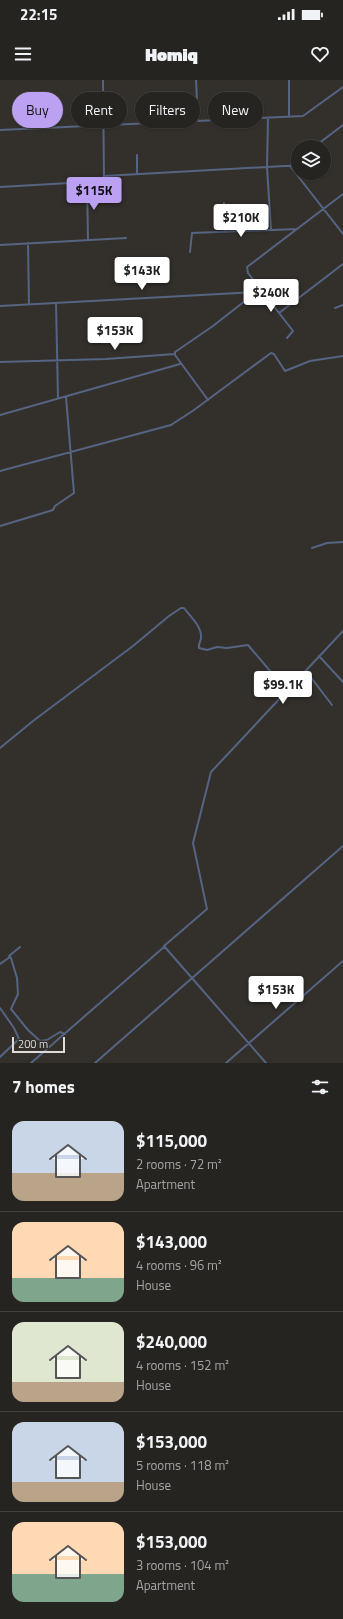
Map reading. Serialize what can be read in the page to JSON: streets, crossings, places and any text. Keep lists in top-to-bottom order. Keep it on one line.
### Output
{"scale_bar":"200 m","page":{"status":"22:15","header":"Homiq","chip":["Buy","Rent","Filters","New"],"price":["$115K","$210K","$143K","$240K","$153K","$99.1K","$153K"],"scale":"200 m","heading":"7 homes","list":[{"name":"$115,000","note":"2 rooms · 72 m² · Apartment"},{"name":"$143,000","note":"4 rooms · 96 m² · House"},{"name":"$240,000","note":"4 rooms · 152 m² · House"},{"name":"$153,000","note":"5 rooms · 118 m² · House"},{"name":"$153,000","note":"3 rooms · 104 m² · Apartment"}]}}
